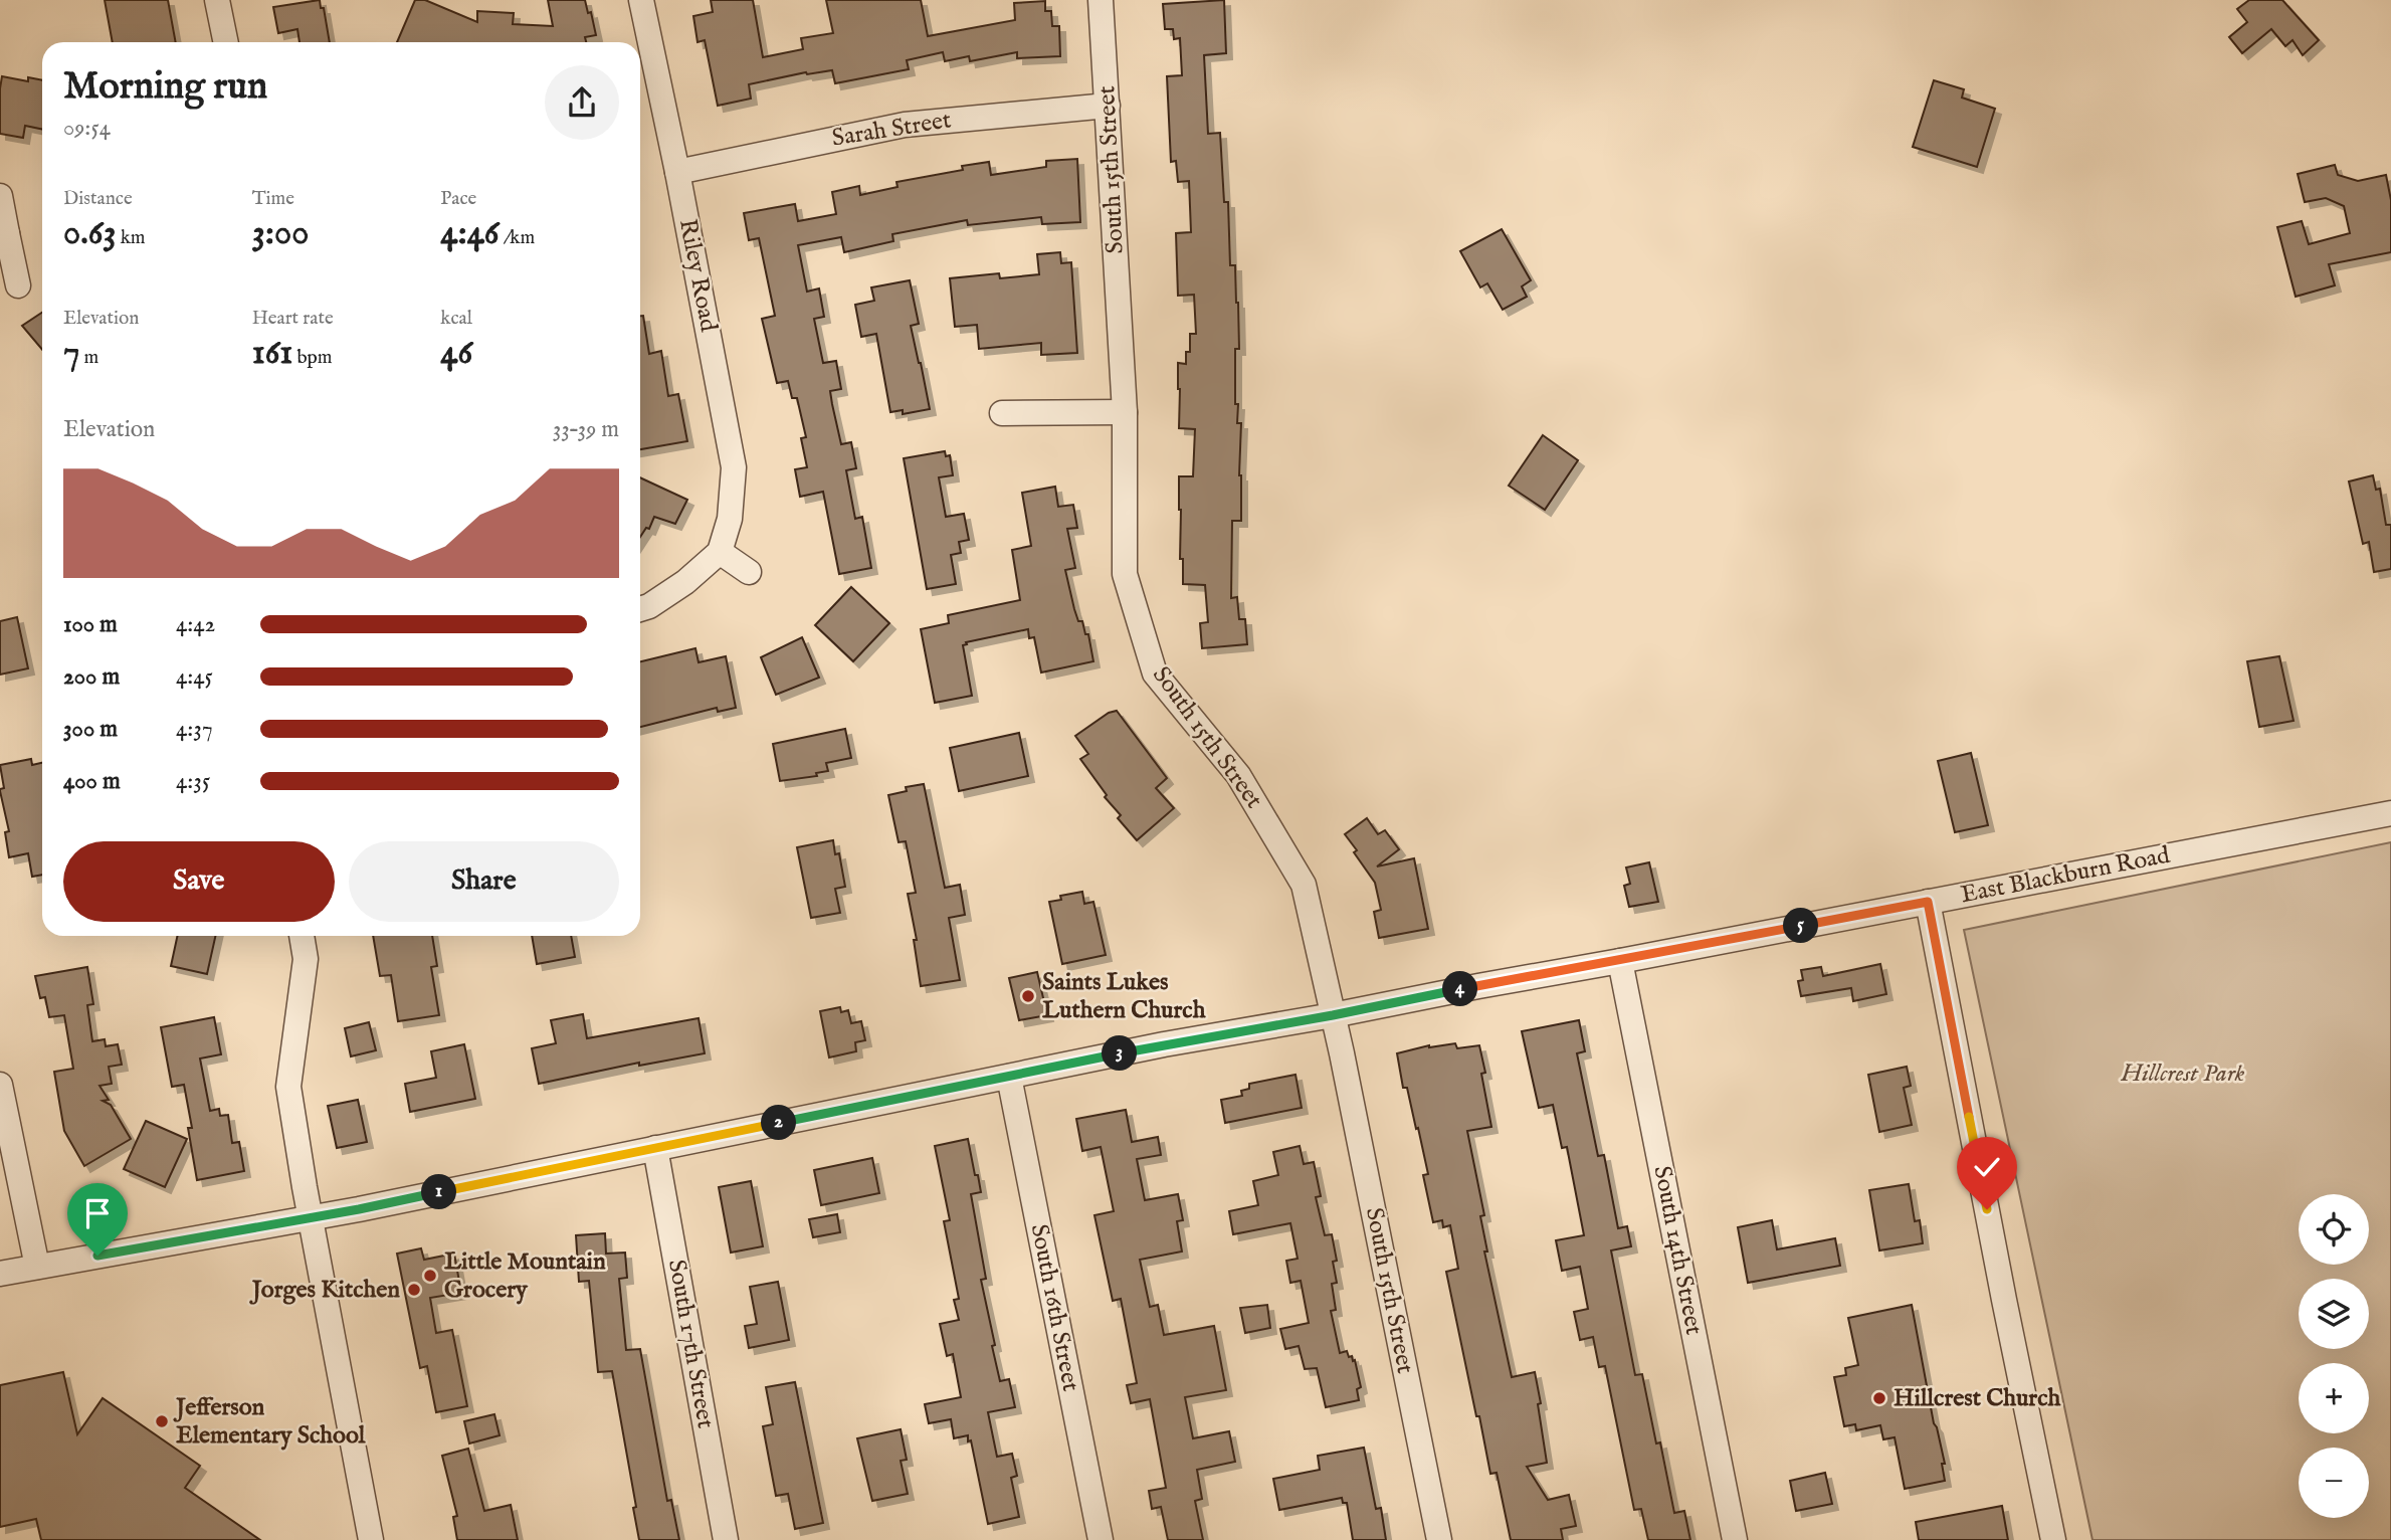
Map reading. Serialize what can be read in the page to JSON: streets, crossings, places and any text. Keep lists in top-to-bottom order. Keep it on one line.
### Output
{"streets":{"street":["Sarah Street","South 15th Street","Riley Road","East Blackburn Road","South 14th Street","South 16th Street","South 17th Street"]},"crossings":[["Sarah Street","South 15th Street"],["Sarah Street","Riley Road"],["South 15th Street","East Blackburn Road"],["East Blackburn Road","South 14th Street"],["East Blackburn Road","South 16th Street"],["East Blackburn Road","South 17th Street"]],"parks":["Hillcrest Park"],"places":["Saints Lukes Luthern Church","Little Mountain Grocery","Jorges Kitchen","Hillcrest Church","Jefferson Elementary School"],"page":{"heading":["Morning run","09:54"],"stats":[["Distance","0.63 km"],["Time","3:00"],["Pace","4:46 /km"],["Elevation","7 m"],["Heart rate","161 bpm"],["kcal","46"]],"chart":["Elevation","33–39 m"],"list":[{"name":"100 m","note":"4:42"},{"name":"200 m","note":"4:45"},{"name":"300 m","note":"4:37"},{"name":"400 m","note":"4:35"}],"buttons":["Save","Share"],"pins":["5","4","3","2","1"],"map_buttons":["+","−"]}}
